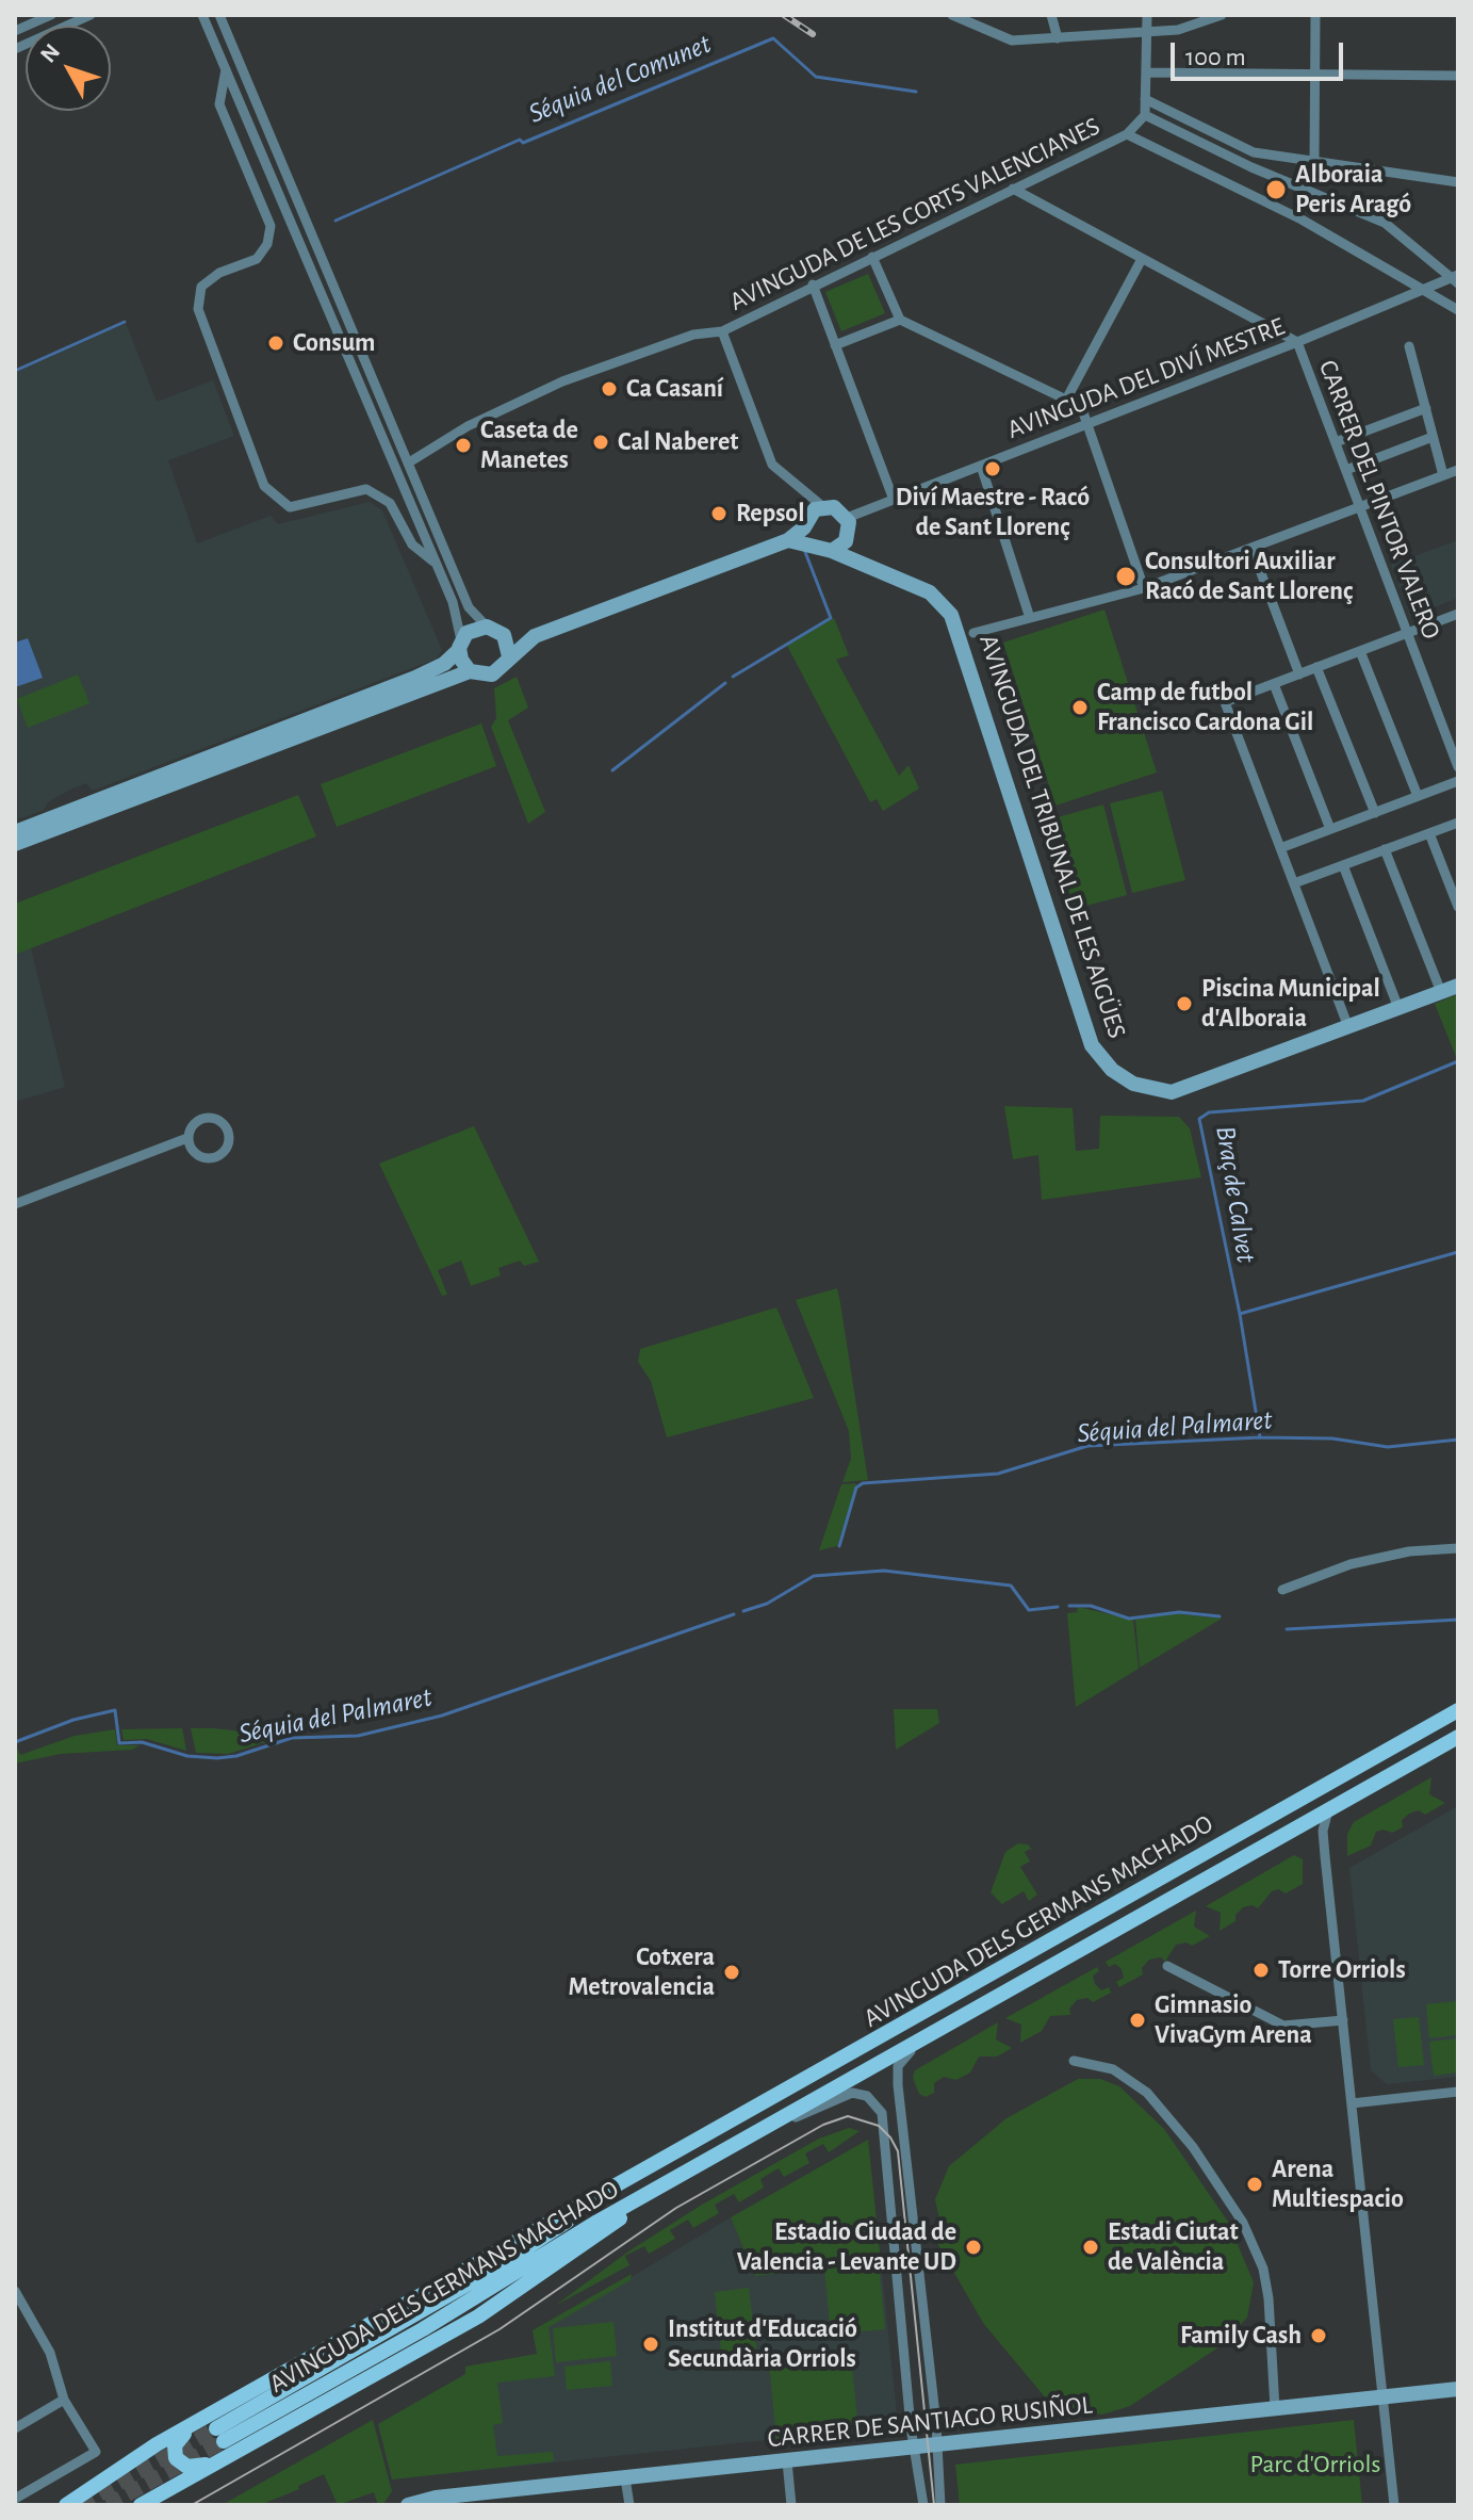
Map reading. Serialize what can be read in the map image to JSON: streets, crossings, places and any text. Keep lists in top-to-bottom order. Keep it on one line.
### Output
{"streets":{"main road":["AVINGUDA DELS GERMANS MACHADO"],"street":["AVINGUDA DE LES CORTS VALENCIANES","AVINGUDA DEL DIVÍ MESTRE","CARRER DEL PINTOR VALERO","AVINGUDA DEL TRIBUNAL DE LES AIGÜES","CARRER DE SANTIAGO RUSIÑOL"]},"crossings":[["AVINGUDA DEL DIVÍ MESTRE","CARRER DEL PINTOR VALERO"],["AVINGUDA DEL DIVÍ MESTRE","AVINGUDA DEL TRIBUNAL DE LES AIGÜES"]],"water":["Séquia del Comunet","Braç de Calvet","Séquia del Palmaret"],"parks":["Parc d'Orriols"],"places":["Alboraia Peris Aragó","Consum","Ca Casaní","Cal Naberet","Caseta de Manetes","Diví Maestre - Racó de Sant Llorenç","Repsol","Consultori Auxiliar Racó de Sant Llorenç","Camp de futbol Francisco Cardona Gil","Piscina Municipal d'Alboraia","Torre Orriols","Cotxera Metrovalencia","Gimnasio VivaGym Arena","Arena Multiespacio","Estadio Ciudad de Valencia - Levante UD","Estadi Ciutat de València","Family Cash","Institut d'Educació Secundària Orriols"],"scale_bar":"100 m","north":"top left"}
